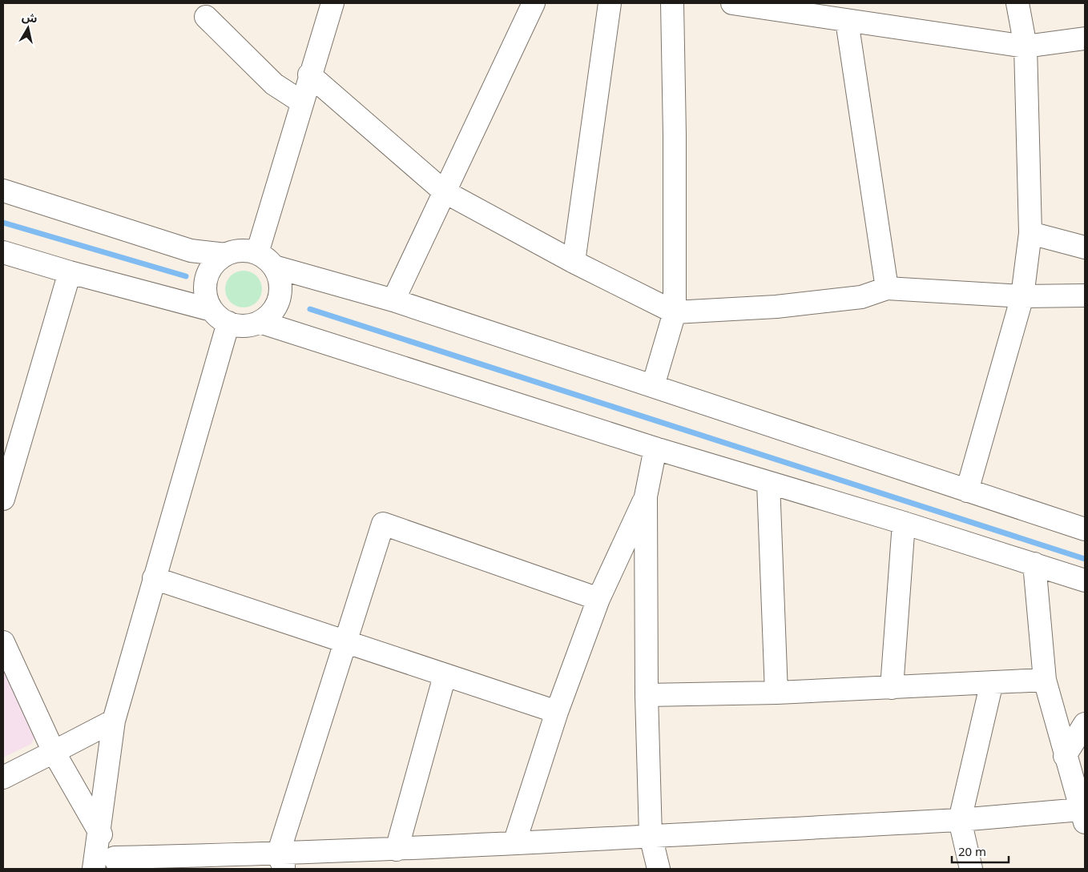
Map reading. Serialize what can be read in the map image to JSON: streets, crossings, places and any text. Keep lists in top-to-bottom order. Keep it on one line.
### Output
{"scale_bar":"20 m","north":"top"}
